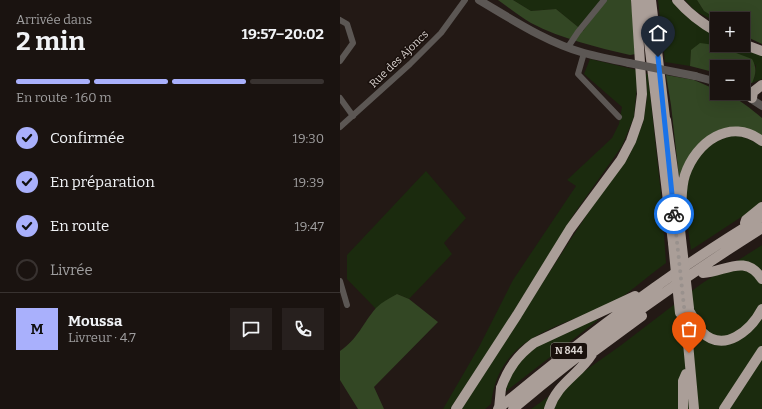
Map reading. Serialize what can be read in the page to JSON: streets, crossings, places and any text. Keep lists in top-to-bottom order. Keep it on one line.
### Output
{"streets":{"highway":["N 844"],"street":["Rue des Ajoncs"]},"page":{"heading":["2 min","Arrivée dans","19:57–20:02"],"panel":["Moussa","Livreur · 4.7"],"map_buttons":["+","−"],"bar":"En route · 160 m","list":[["Confirmée","19:30"],["En préparation","19:39"],["En route","19:47"],"Livrée"],"round":"M"}}
